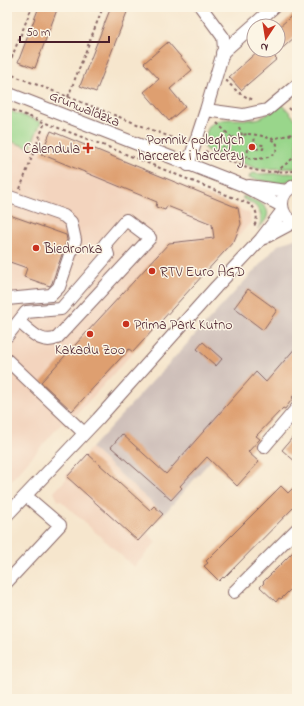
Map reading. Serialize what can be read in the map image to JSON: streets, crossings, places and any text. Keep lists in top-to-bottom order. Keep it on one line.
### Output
{"streets":{"street":["Grunwaldzka"]},"places":{"other":["Pomnik poległych harcerek i harcerzy","Biedronka","RTV Euro AGD","Prima Park Kutno","Kakadu Zoo"],"health":["Calendula"]},"scale_bar":"50 m","north":"bottom"}
